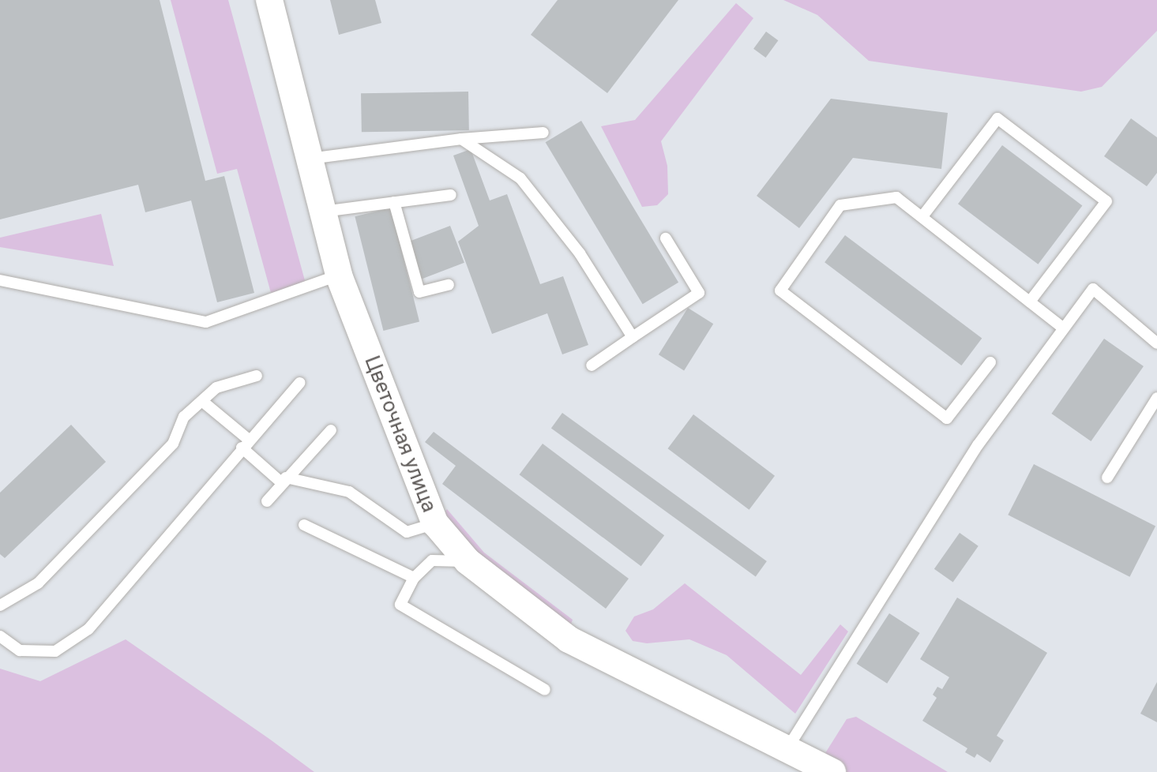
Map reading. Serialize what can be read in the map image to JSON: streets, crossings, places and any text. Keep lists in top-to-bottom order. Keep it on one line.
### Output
{"streets":{"street":["Цветочная улица"]}}
